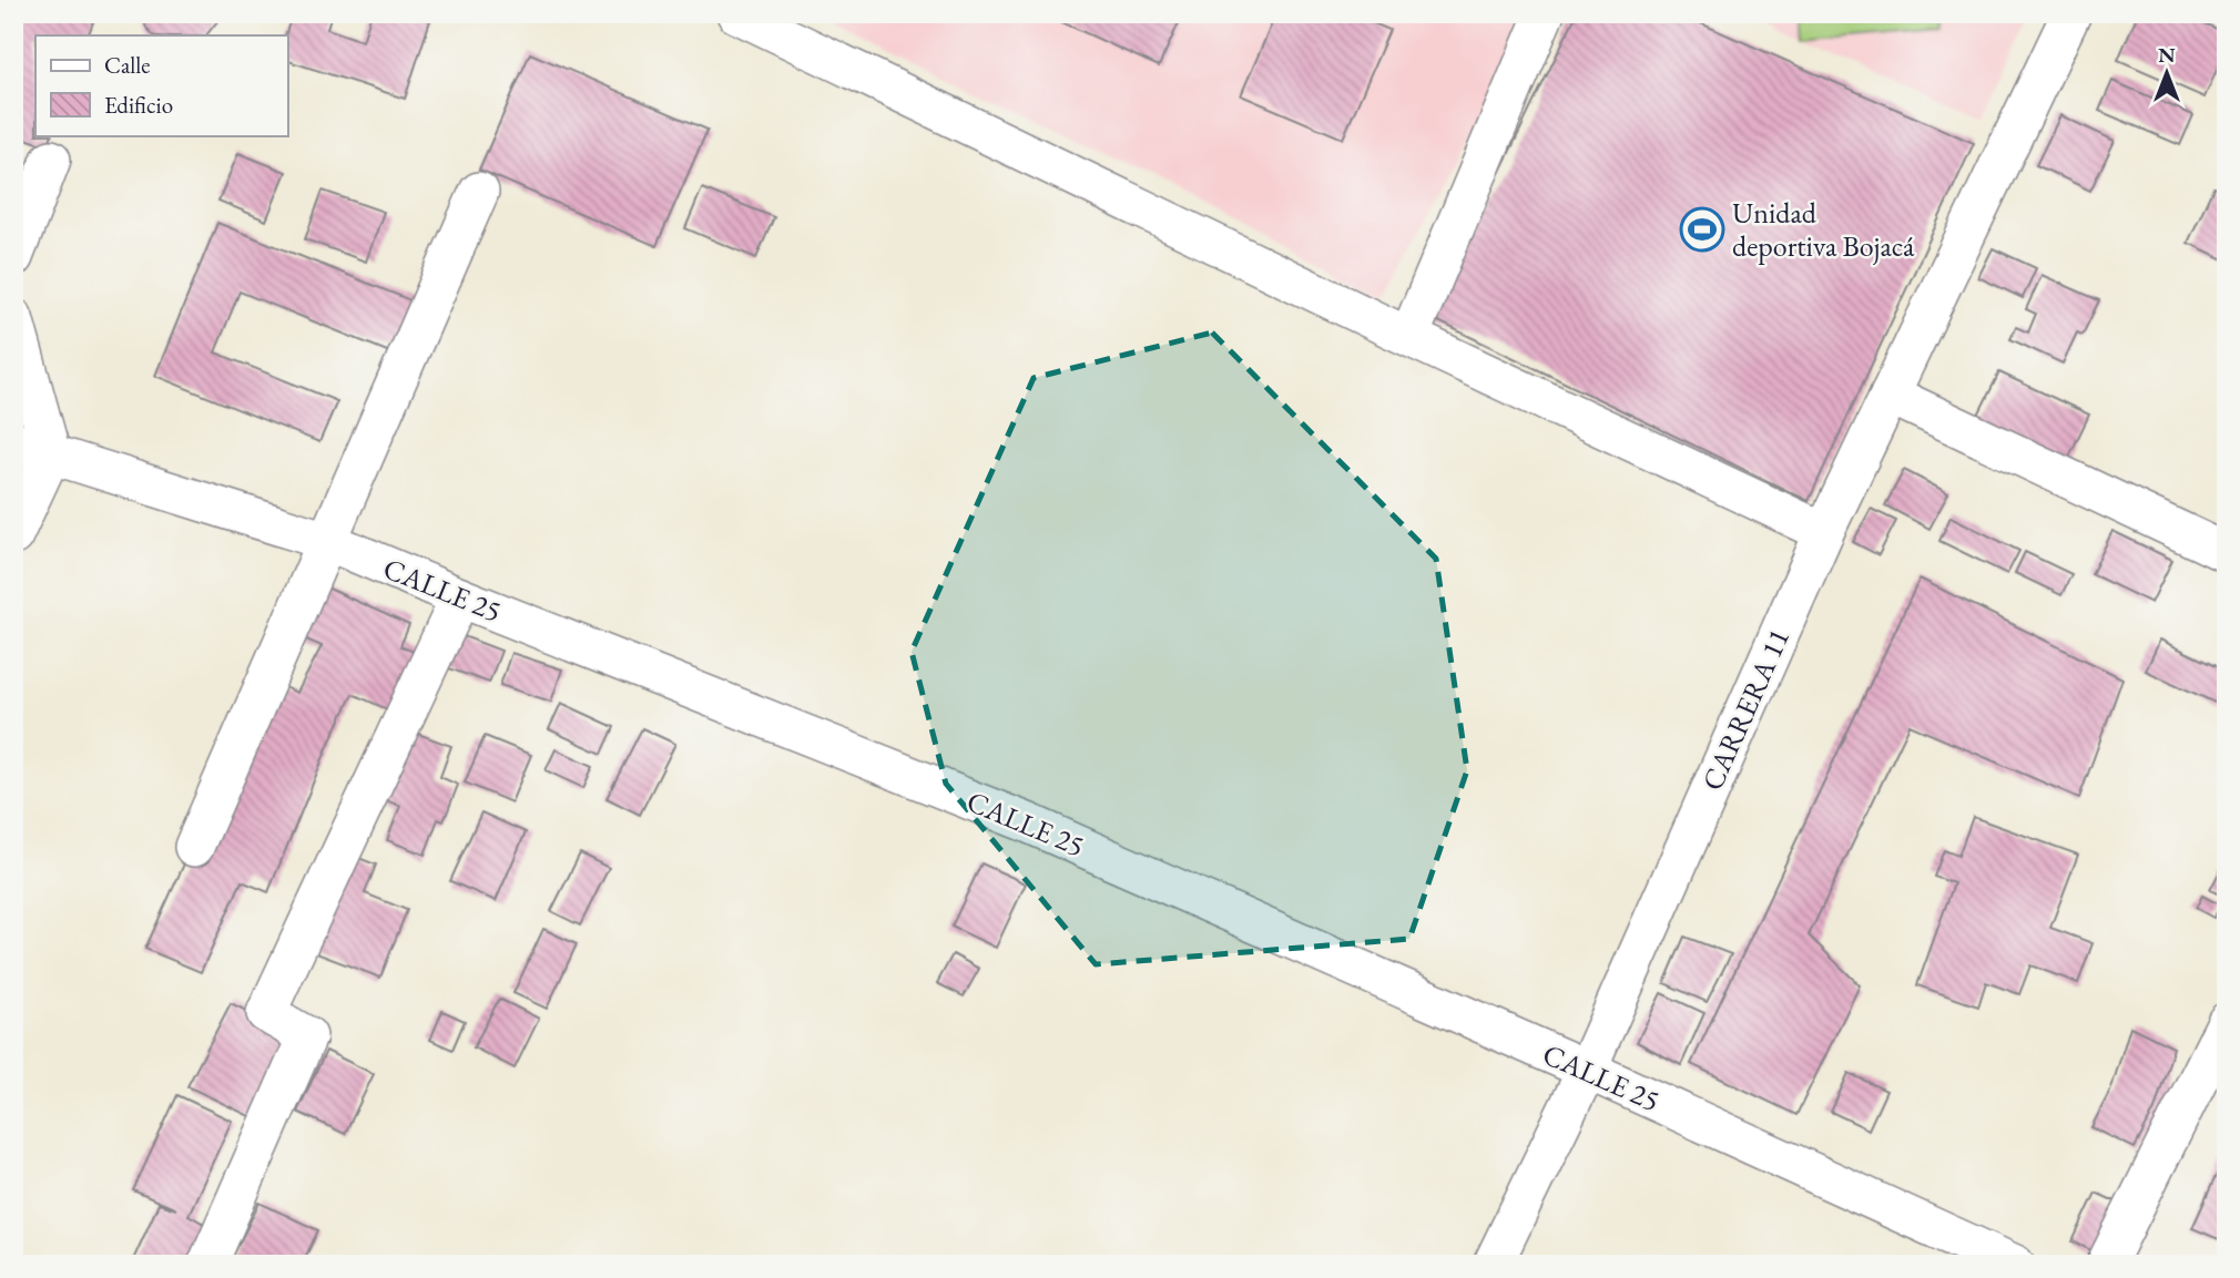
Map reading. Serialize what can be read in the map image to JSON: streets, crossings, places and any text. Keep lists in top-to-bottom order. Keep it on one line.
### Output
{"streets":{"street":["CALLE 25","CARRERA 11"]},"crossings":[["CALLE 25","CARRERA 11"]],"places":{"sports":["Unidad deportiva Bojacá"]},"legend":["Calle","Edificio"],"north":"top"}
